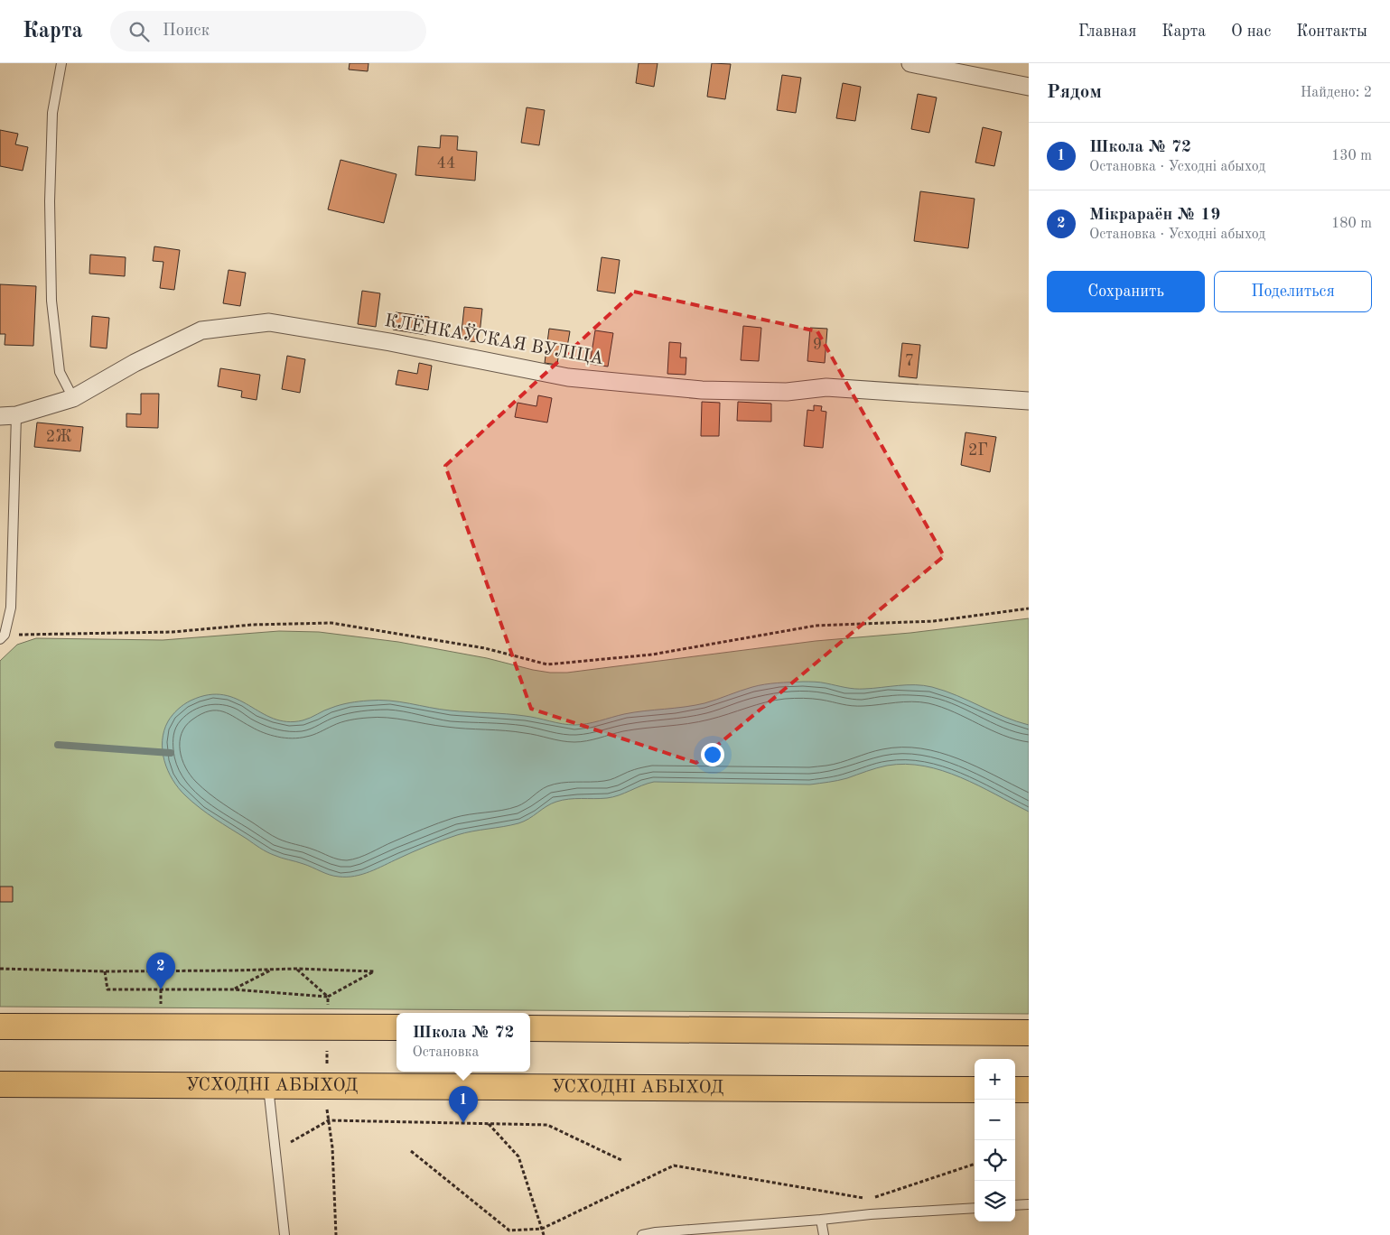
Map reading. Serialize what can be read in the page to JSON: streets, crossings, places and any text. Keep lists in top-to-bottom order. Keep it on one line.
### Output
{"streets":{"main road":["УСХОДНІ АБЫХОД"],"street":["КЛЁНКАЎСКАЯ ВУЛІЦА"]},"house_numbers":["44","9","7","2Ж","2Г"],"page":{"header":"Карта","search":"Поиск","nav":["Главная","Карта","О нас","Контакты"],"heading":["Рядом","Найдено: 2"],"list":[{"mark":"1","name":"Школа № 72","note":"Остановка · Усходні абыход","value":"130 m"},{"mark":"2","name":"Мікрараён № 19","note":"Остановка · Усходні абыход","value":"180 m"}],"buttons":["Сохранить","Поделиться"],"pins":["2","1"],"popup":["Школа № 72","Остановка"],"map_buttons":["+","−"]}}
